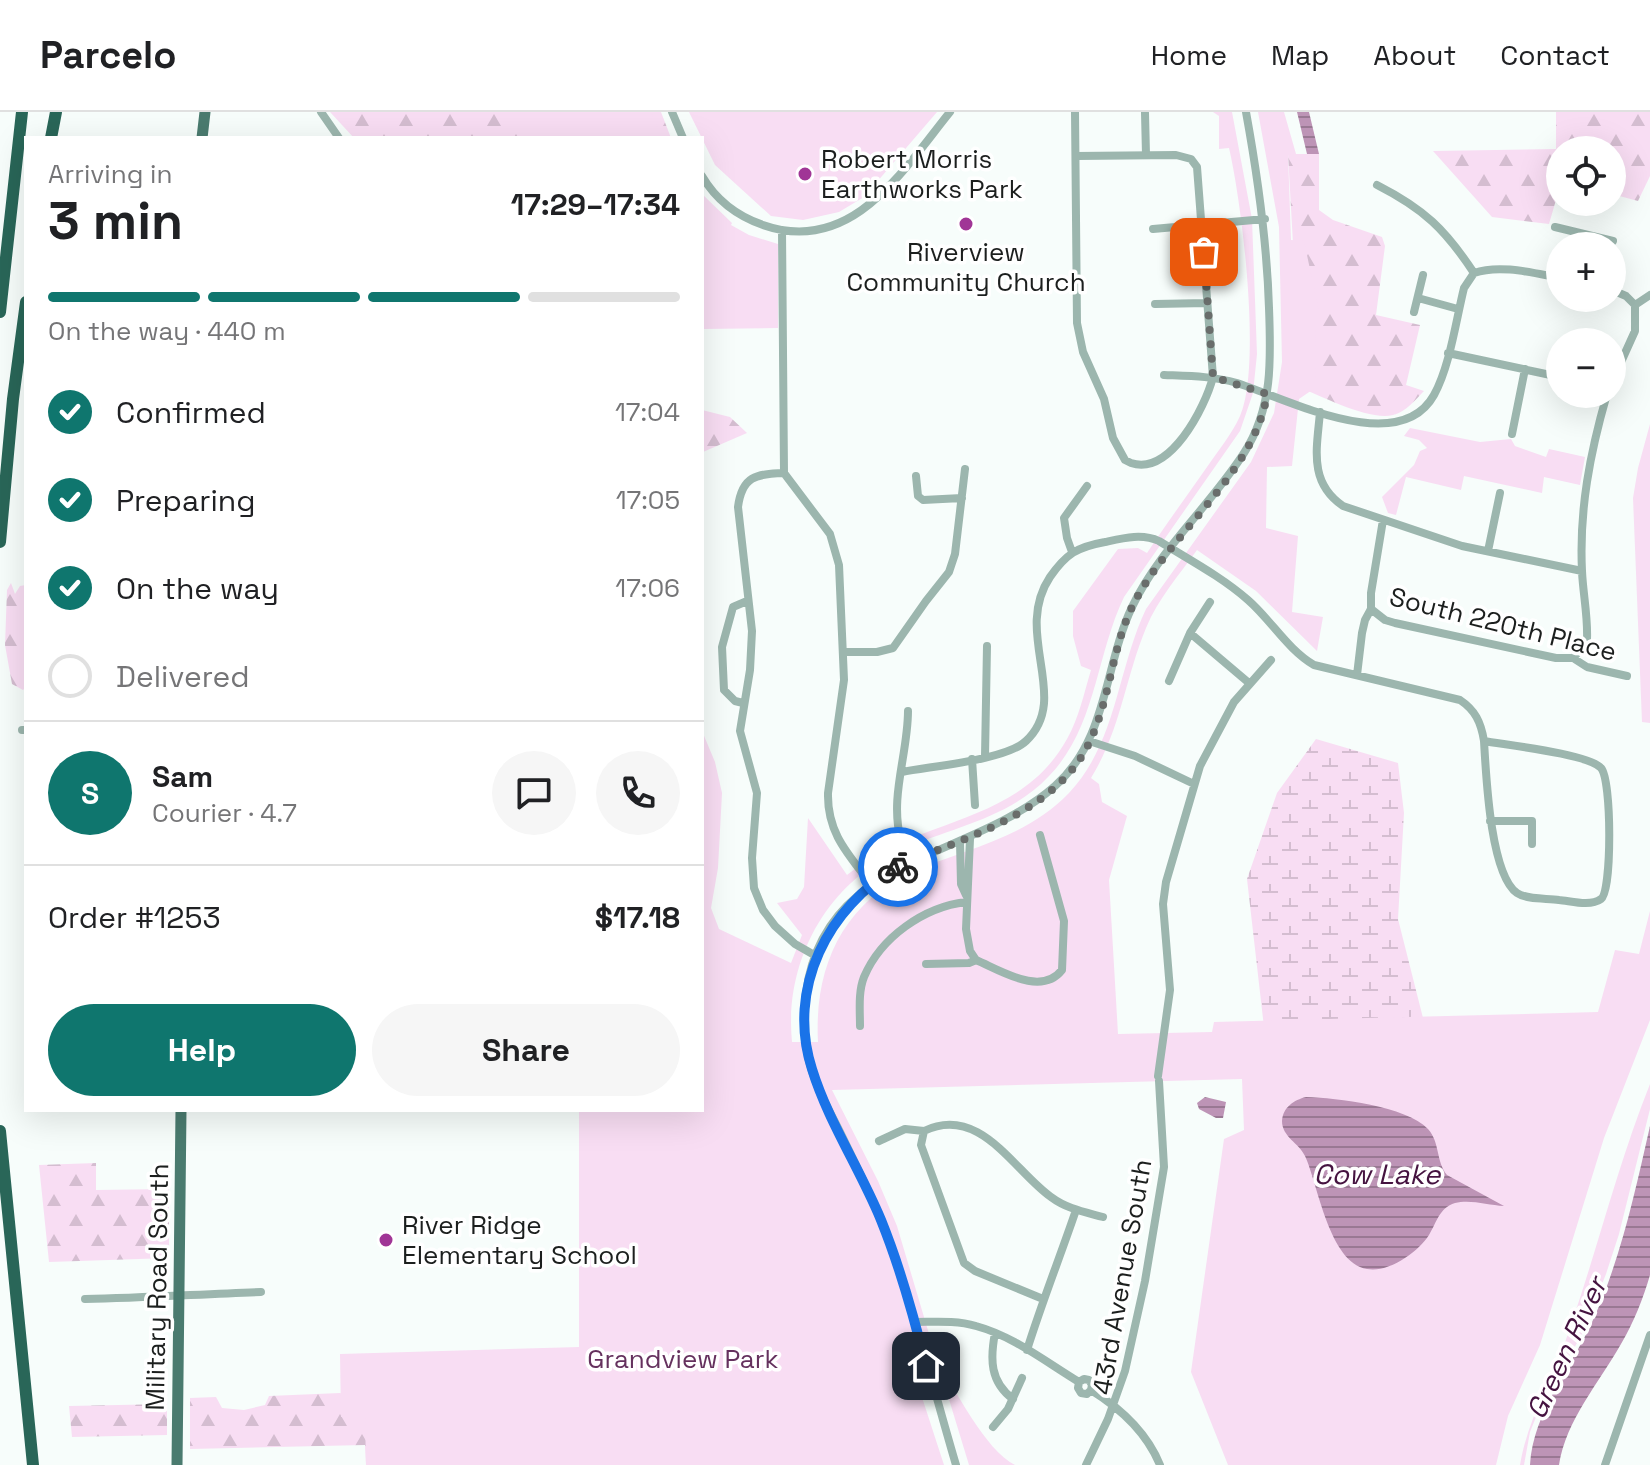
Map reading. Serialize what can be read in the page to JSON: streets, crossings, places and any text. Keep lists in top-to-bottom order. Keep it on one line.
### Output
{"streets":{"main road":["Military Road South"],"street":["South 220th Place","43rd Avenue South"]},"water":["Cow Lake","Green River"],"parks":["Grandview Park"],"places":["Robert Morris Earthworks Park","Riverview Community Church","River Ridge Elementary School"],"page":{"header":"Parcelo","nav":["Home","Map","About","Contact"],"map_buttons":["+","−"],"heading":["3 min","Arriving in","17:29–17:34"],"panel":["Sam","Courier · 4.7","Order #1253","$17.18"],"bar":"On the way · 440 m","list":[["Confirmed","17:04"],["Preparing","17:05"],["On the way","17:06"],"Delivered"],"round":"S","buttons":["Help","Share"]}}
